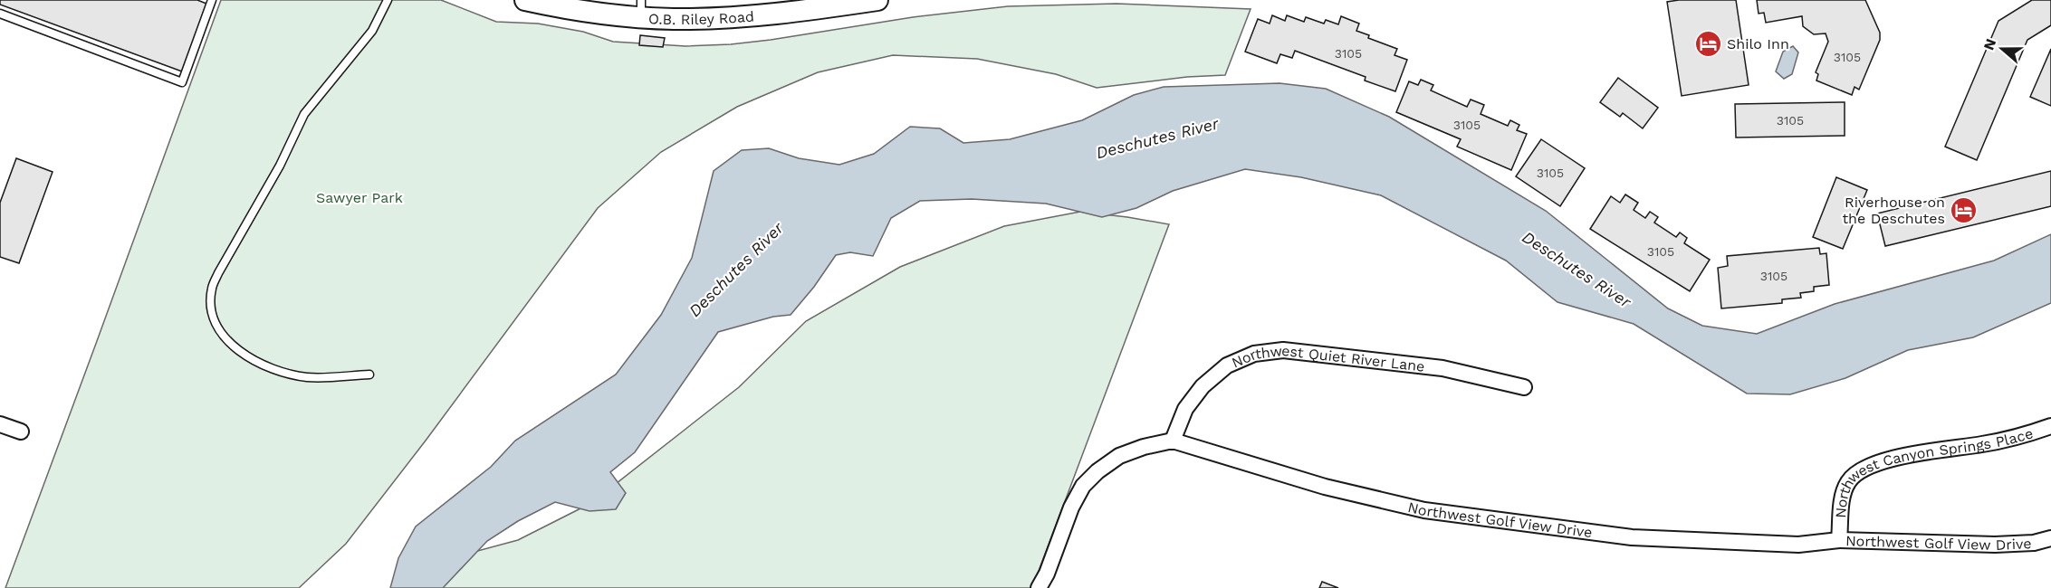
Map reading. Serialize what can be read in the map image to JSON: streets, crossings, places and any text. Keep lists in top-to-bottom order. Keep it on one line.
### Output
{"streets":{"street":["O.B. Riley Road","Northwest Quiet River Lane","Northwest Canyon Springs Place","Northwest Golf View Drive"]},"crossings":[["Northwest Quiet River Lane","Northwest Golf View Drive"],["Northwest Canyon Springs Place","Northwest Golf View Drive"]],"water":["Deschutes River"],"parks":["Sawyer Park"],"places":{"hotel":["Shilo Inn","Riverhouse on the Deschutes"]},"house_numbers":["3105","3105","3105","3105","3105","3105","3105"],"north":"left"}
